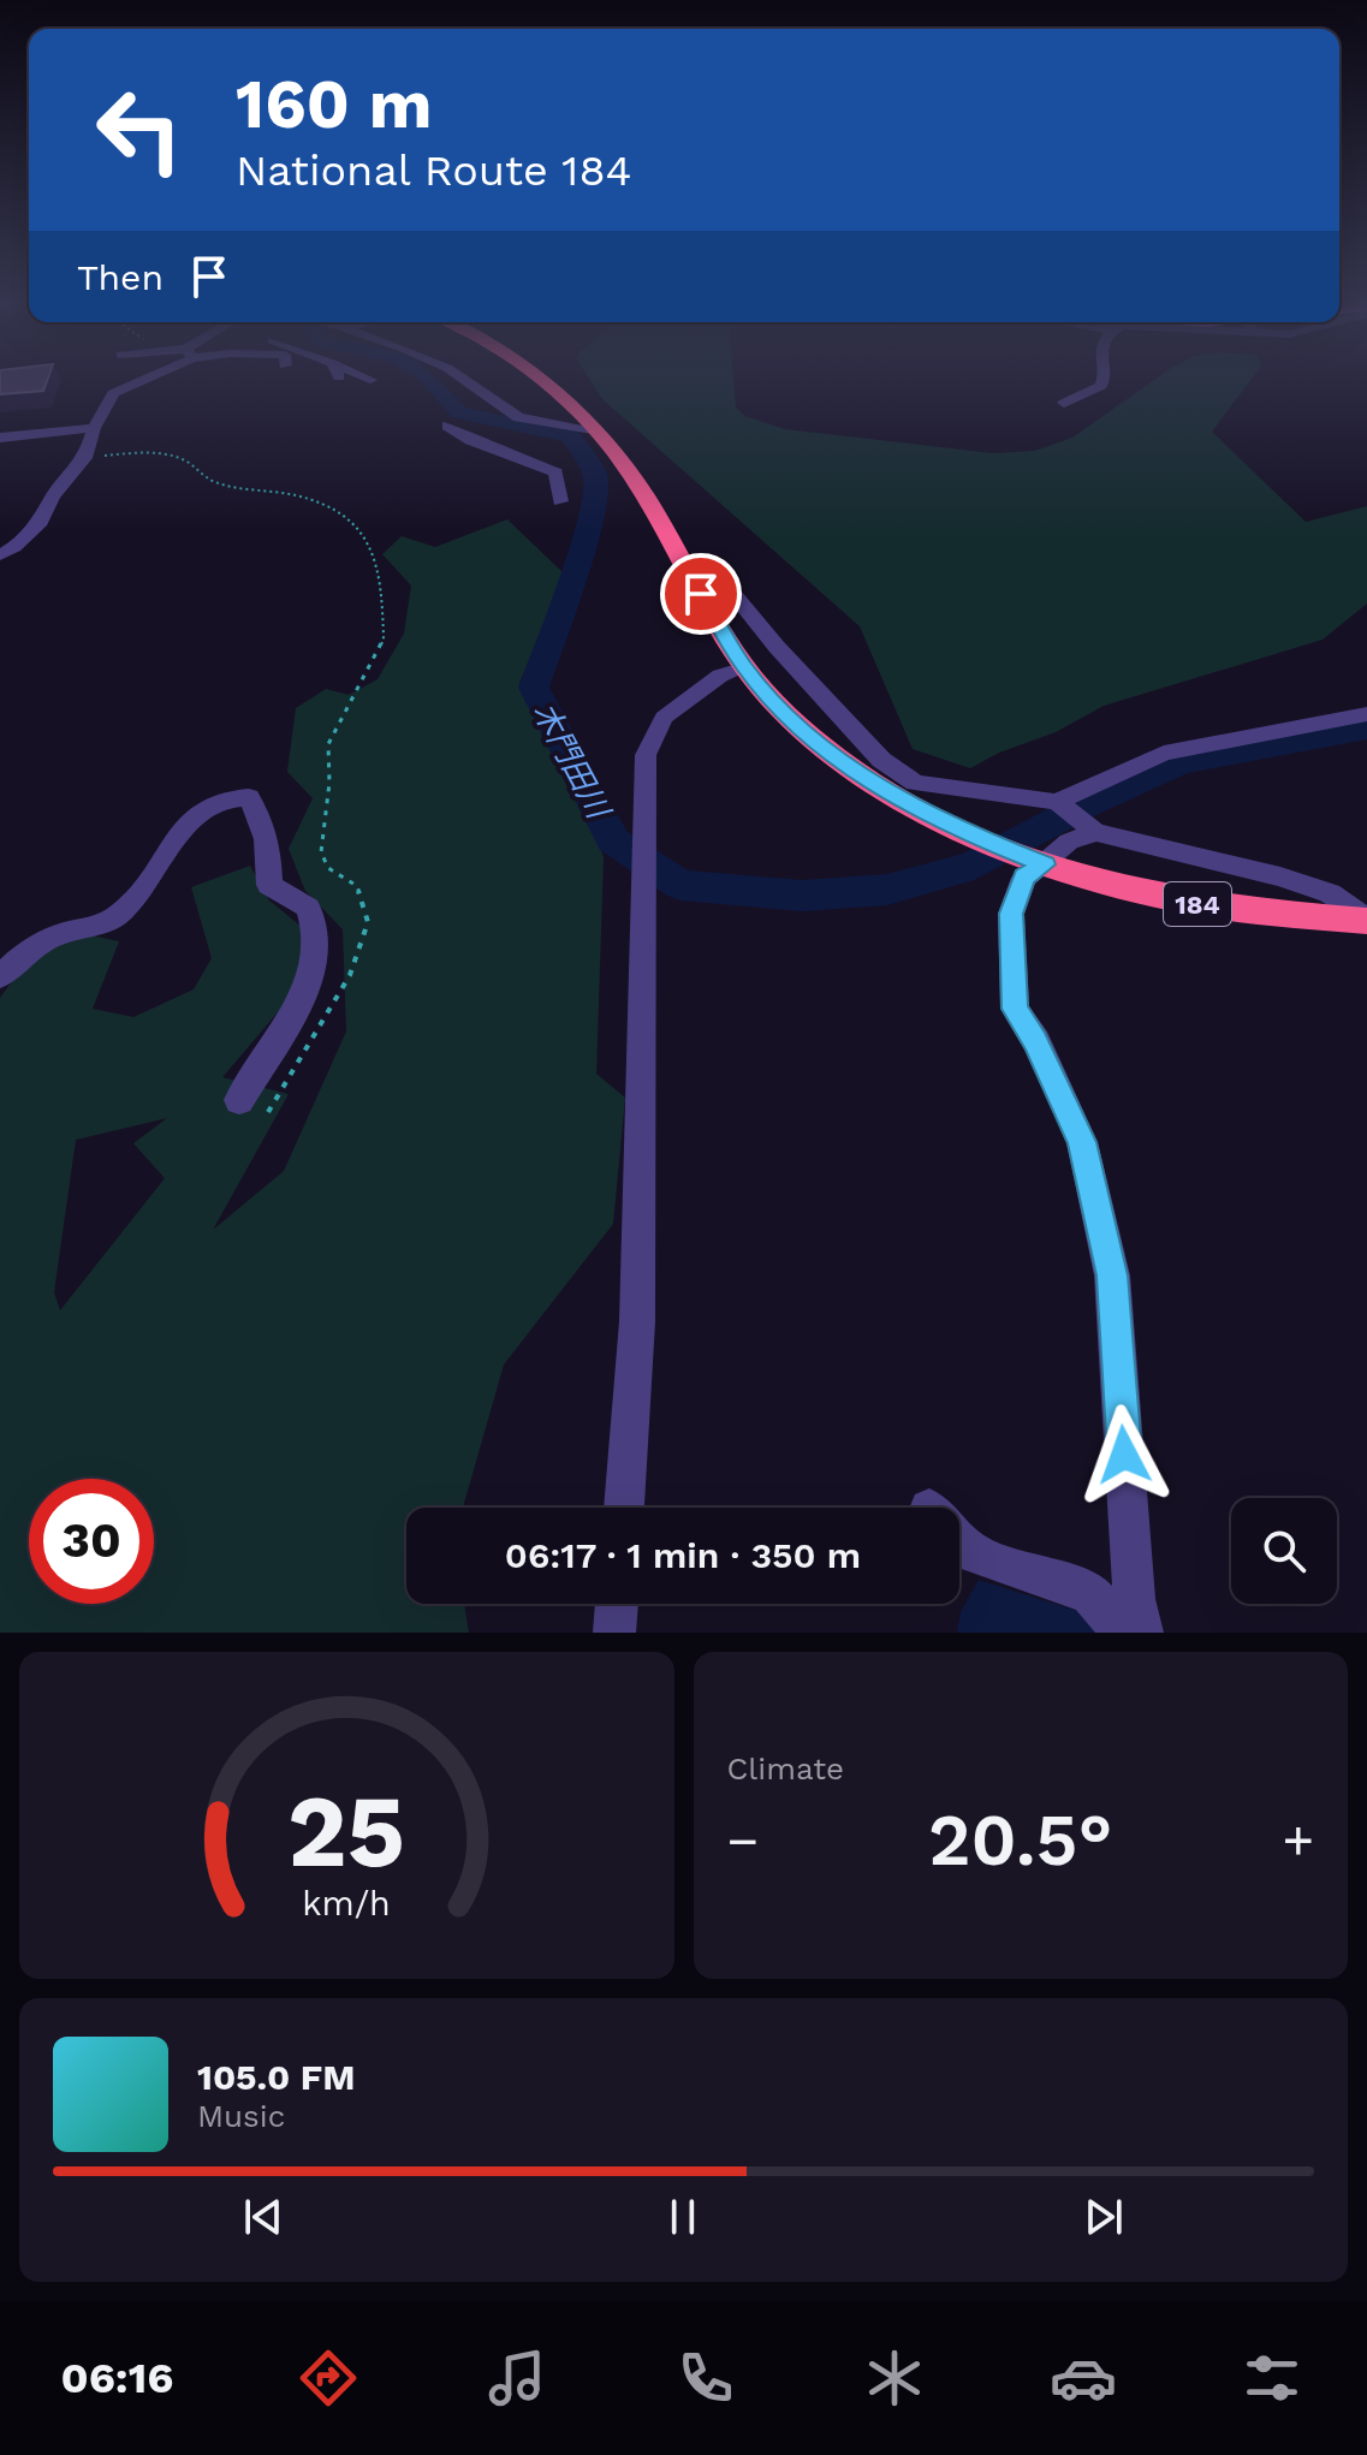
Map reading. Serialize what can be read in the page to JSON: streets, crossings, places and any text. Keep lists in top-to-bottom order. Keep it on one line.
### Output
{"streets":{"highway":["184"]},"water":["木門田川"],"page":{"turn":["160 m","National Route 184"],"then":"Then","limit":"30","trip":"06:17 · 1 min · 350 m","tile":"Climate","heat":["−","20.5°","+"],"song":["105.0 FM","Music"],"tabs":"06:16","gauge":["25","km/h"]}}
